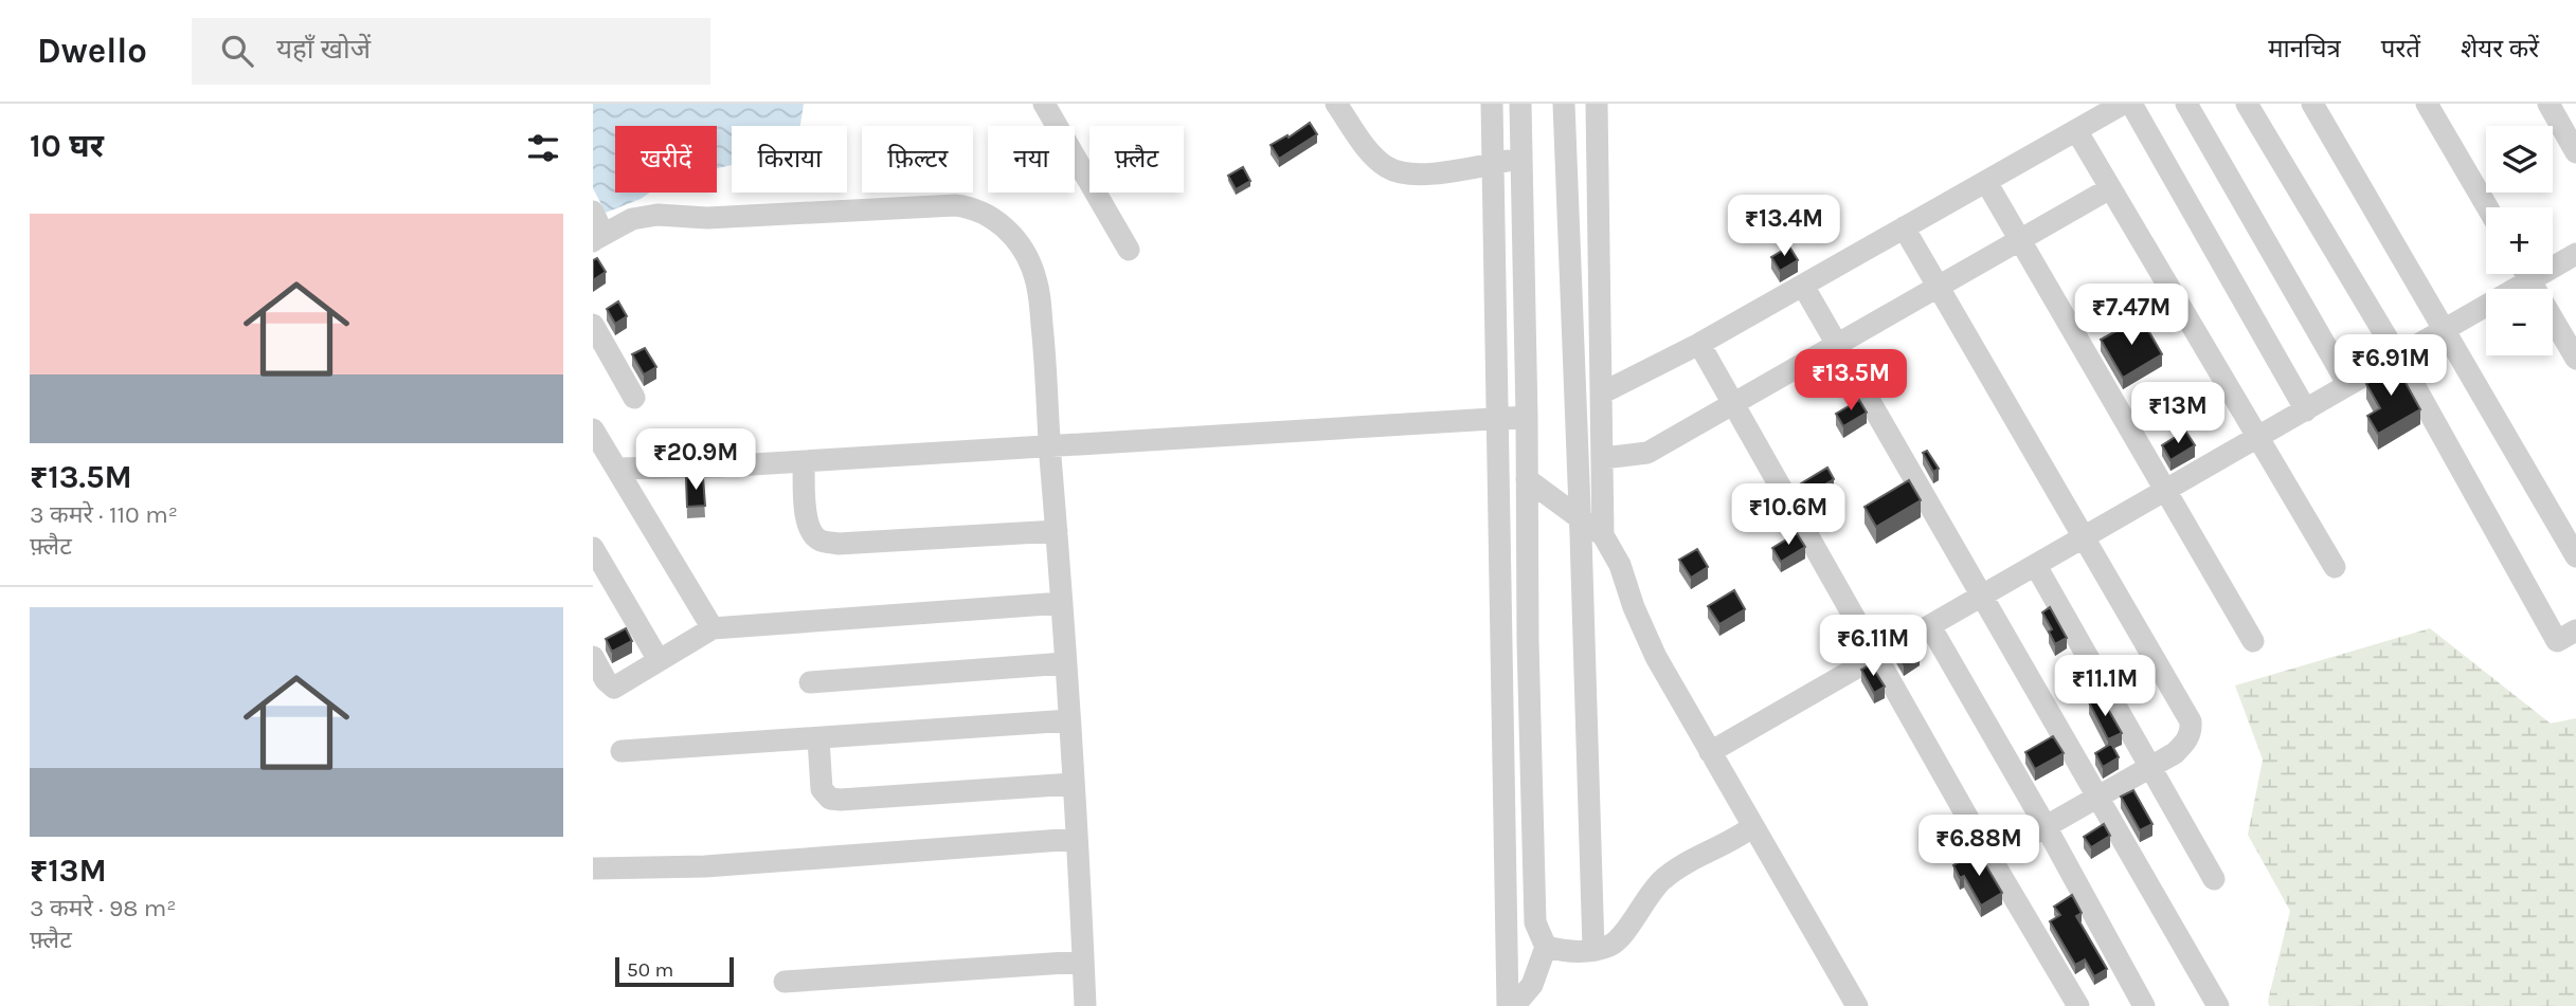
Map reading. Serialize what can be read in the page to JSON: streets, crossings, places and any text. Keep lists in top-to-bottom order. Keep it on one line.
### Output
{"scale_bar":"50 m","page":{"header":"Dwello","search":"यहाँ खोजें","nav":["मानचित्र","परतें","शेयर करें"],"heading":"10 घर","map_buttons":["+","−"],"chip":["खरीदें","किराया","फ़िल्टर","नया","फ़्लैट"],"list":[{"name":"₹13.5M","note":"3 कमरे · 110 m² · फ़्लैट"},{"name":"₹13M","note":"3 कमरे · 98 m² · फ़्लैट"}],"price":["₹13.4M","₹7.47M","₹6.91M","₹13.5M","₹13M","₹20.9M","₹10.6M","₹6.11M","₹11.1M","₹6.88M"],"scale":"50 m"}}
